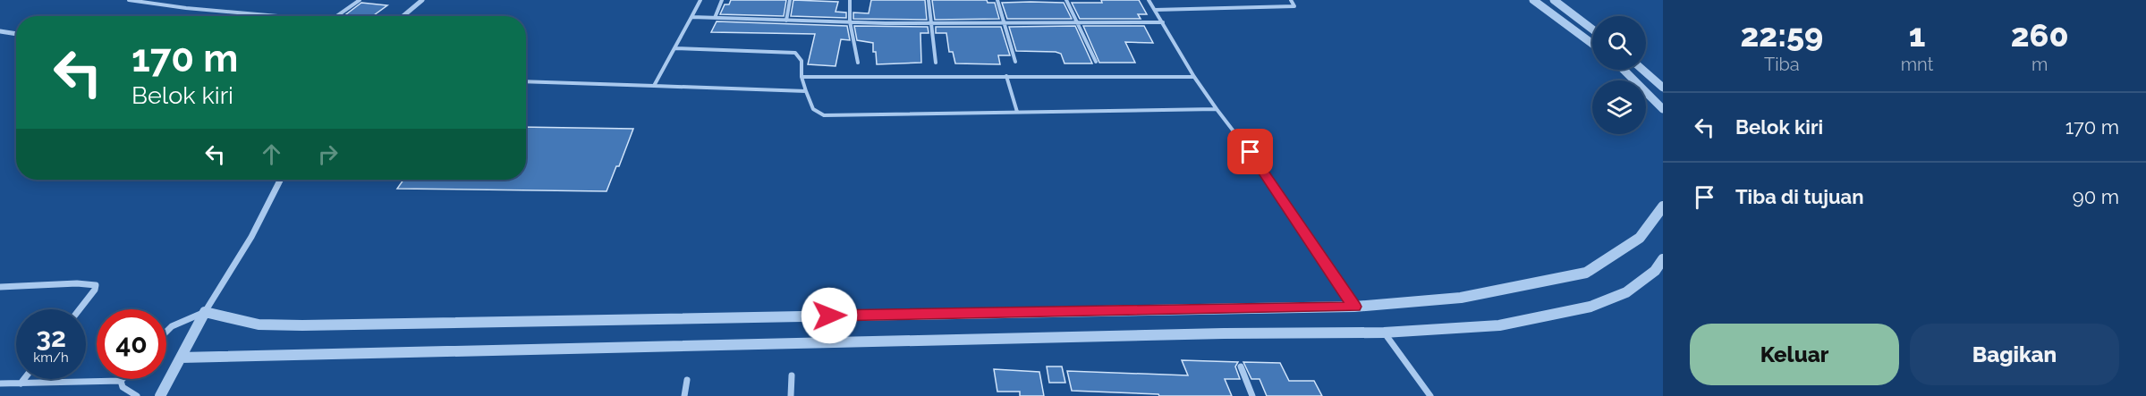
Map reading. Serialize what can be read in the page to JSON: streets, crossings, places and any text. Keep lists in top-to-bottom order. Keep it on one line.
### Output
{"page":{"eta":["22:59","Tiba","1","mnt","260","m"],"turn":["170 m","Belok kiri"],"list":[{"name":"Belok kiri","value":"170 m"},{"name":"Tiba di tujuan","value":"90 m"}],"speed":"32 km/h","limit":"40","buttons":["Keluar","Bagikan"]}}
